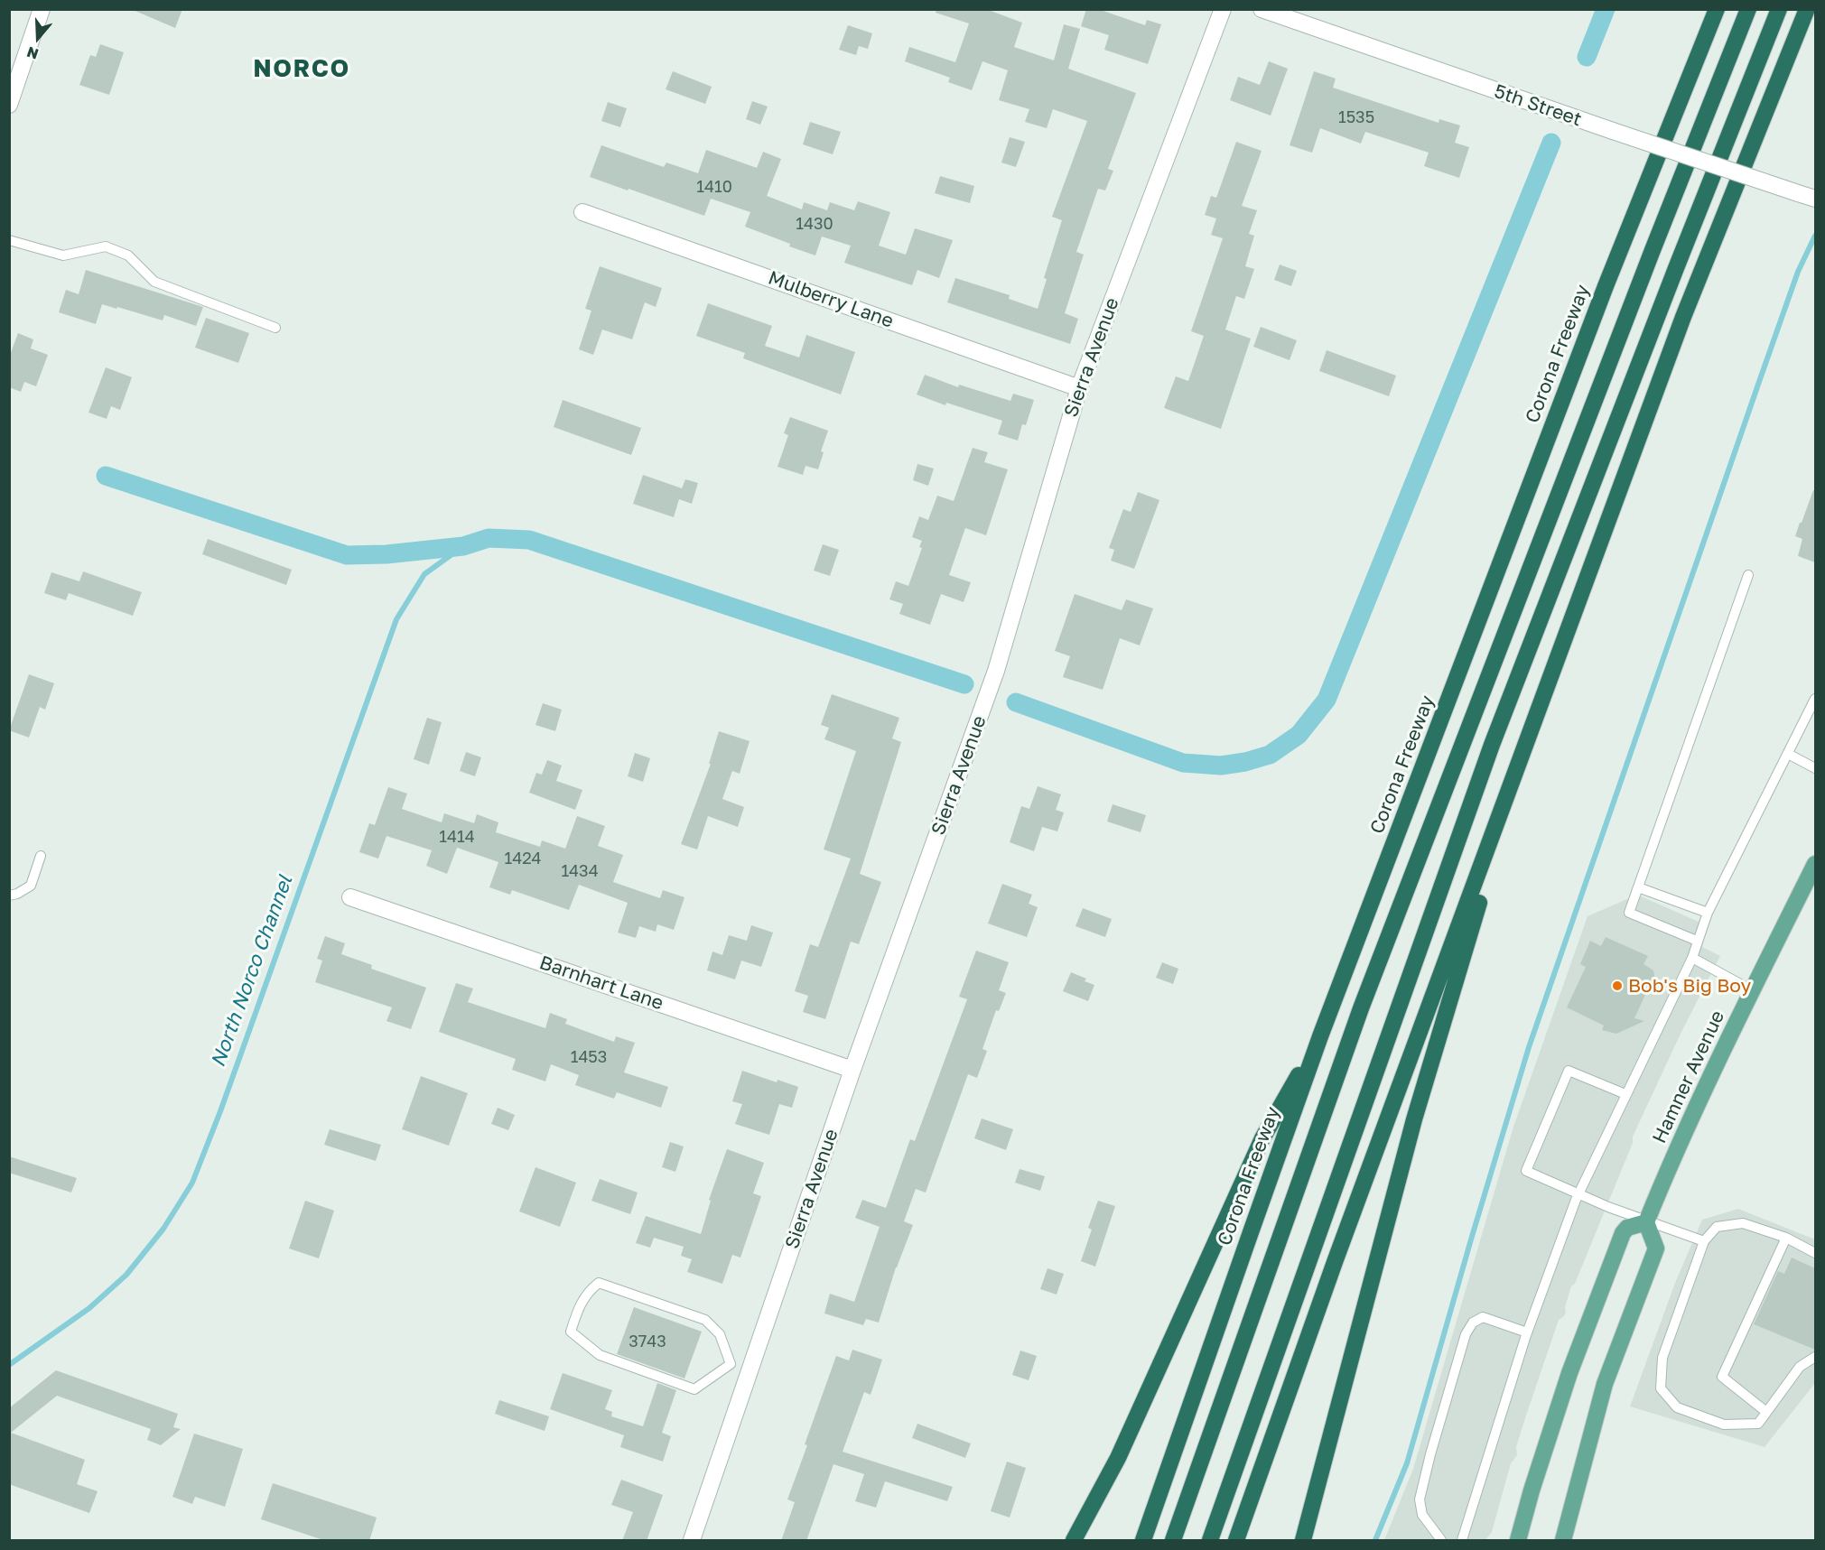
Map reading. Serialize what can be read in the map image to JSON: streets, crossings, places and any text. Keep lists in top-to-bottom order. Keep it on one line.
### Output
{"streets":{"highway":["Corona Freeway"],"main road":["Hamner Avenue"],"street":["5th Street","Mulberry Lane","Sierra Avenue","Barnhart Lane"]},"crossings":[["Mulberry Lane","Sierra Avenue"],["Sierra Avenue","Barnhart Lane"]],"districts":["NORCO"],"water":["North Norco Channel"],"places":["Bob's Big Boy"],"house_numbers":["1535","1410","1430","1414","1424","1434","1453","3743"],"north":"bottom"}
